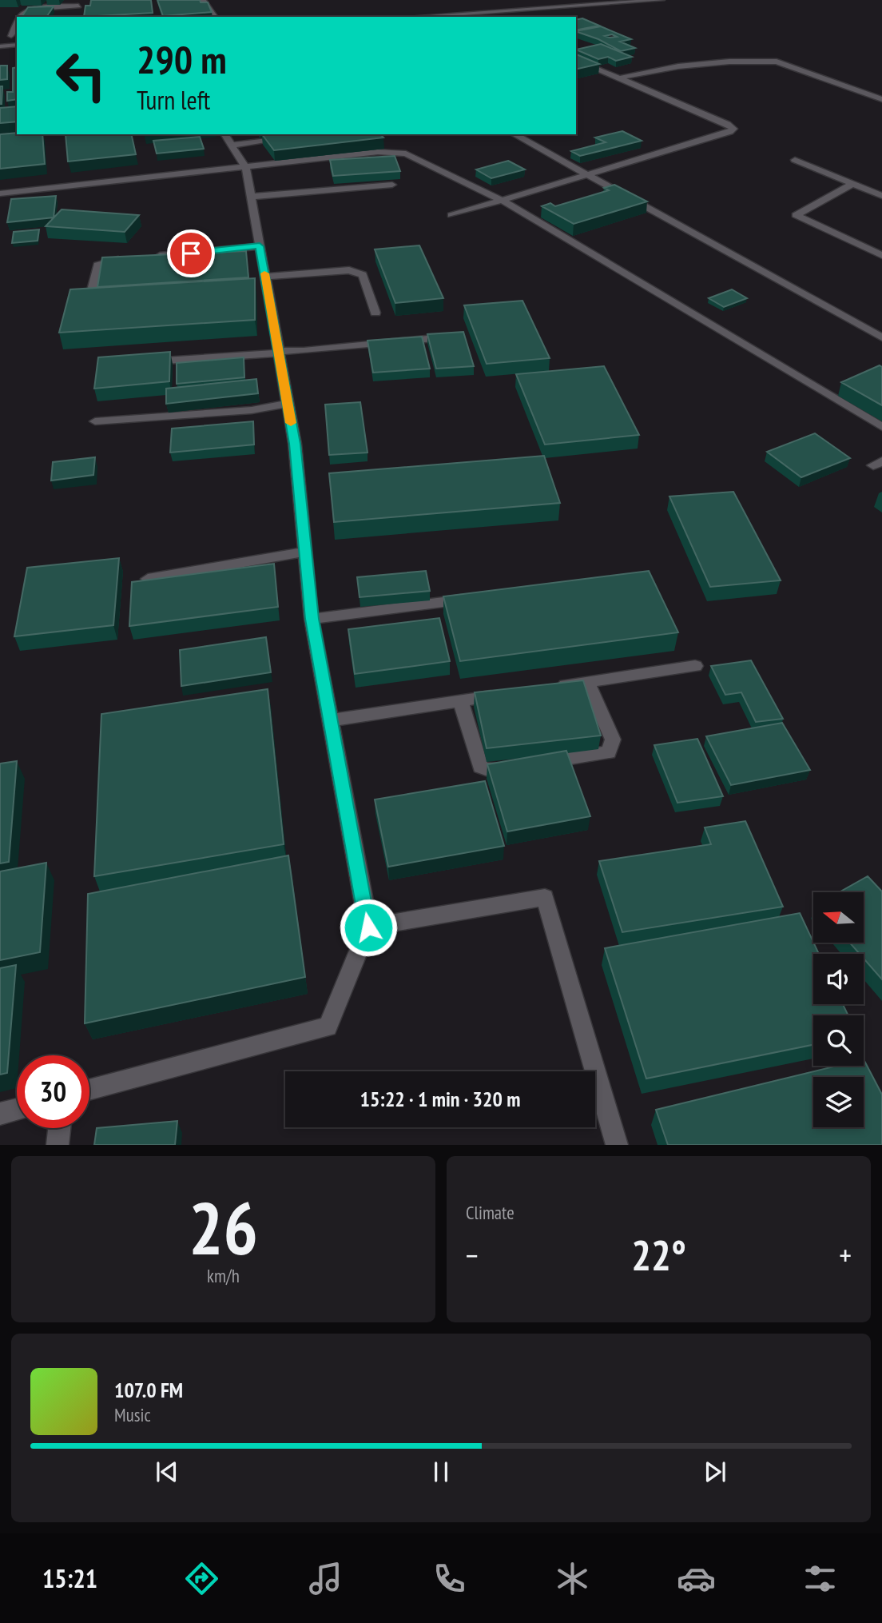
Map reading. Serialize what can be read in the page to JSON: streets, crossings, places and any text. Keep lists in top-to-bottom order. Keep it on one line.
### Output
{"north":"left","page":{"turn":["290 m","Turn left"],"limit":"30","trip":"15:22 · 1 min · 320 m","tile":[["26","km/h"],"Climate"],"heat":["−","22°","+"],"song":["107.0 FM","Music"],"tabs":"15:21"}}
